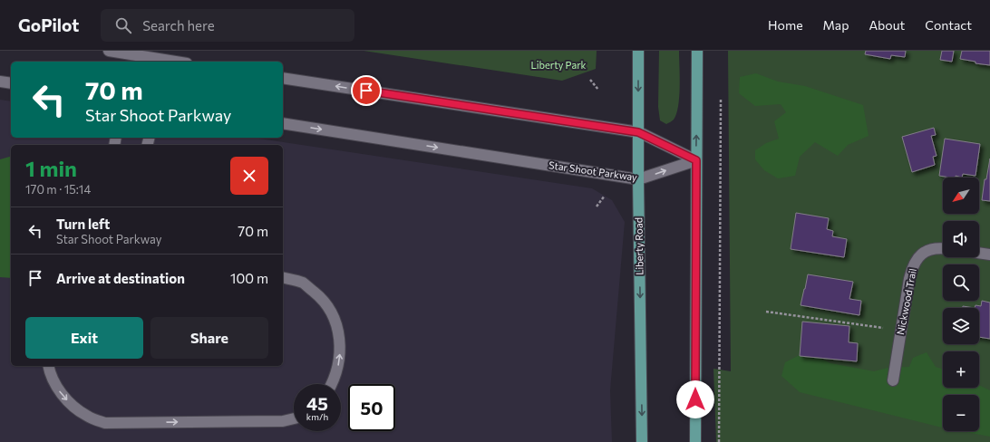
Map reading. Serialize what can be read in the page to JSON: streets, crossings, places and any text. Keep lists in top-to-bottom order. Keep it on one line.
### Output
{"streets":{"main road":["Liberty Road"],"street":["Star Shoot Parkway","Nickwood Trail"]},"crossings":[["Star Shoot Parkway","Liberty Road"]],"parks":["Liberty Park"],"north":"bottom left","page":{"header":"GoPilot","search":"Search here","nav":["Home","Map","About","Contact"],"turn":["70 m","Star Shoot Parkway"],"heading":["1 min","170 m · 15:14"],"map_buttons":["+","−"],"list":[{"name":"Turn left","note":"Star Shoot Parkway","value":"70 m"},{"name":"Arrive at destination","value":"100 m"}],"buttons":["Exit","Share"],"speed":"45 km/h","limit":"50"}}
